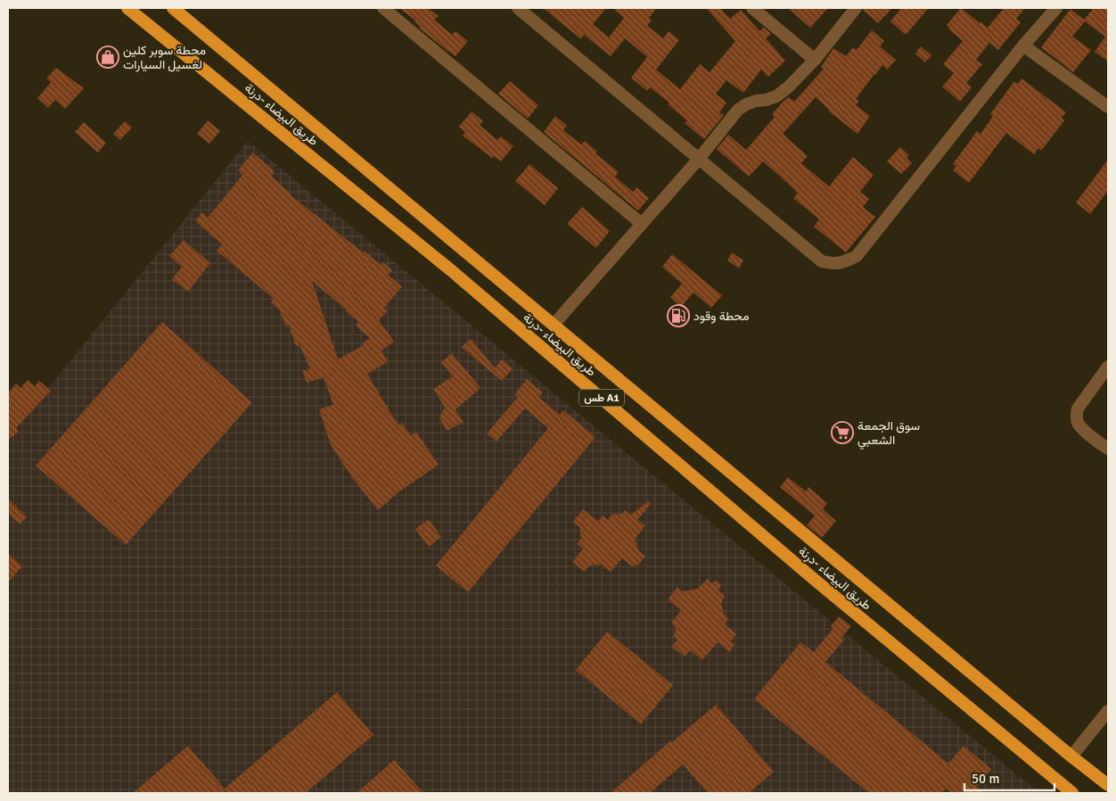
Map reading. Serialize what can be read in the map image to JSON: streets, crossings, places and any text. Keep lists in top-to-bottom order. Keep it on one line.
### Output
{"streets":{"highway":["طريق البيضاء -درنة","طس A1"]},"places":{"shop":["محطة سوبر كلين لغسيل السيارات"],"fuel station":["محطة وقود"],"supermarket":["سوق الجمعة الشعبي"]},"scale_bar":"50 m"}
